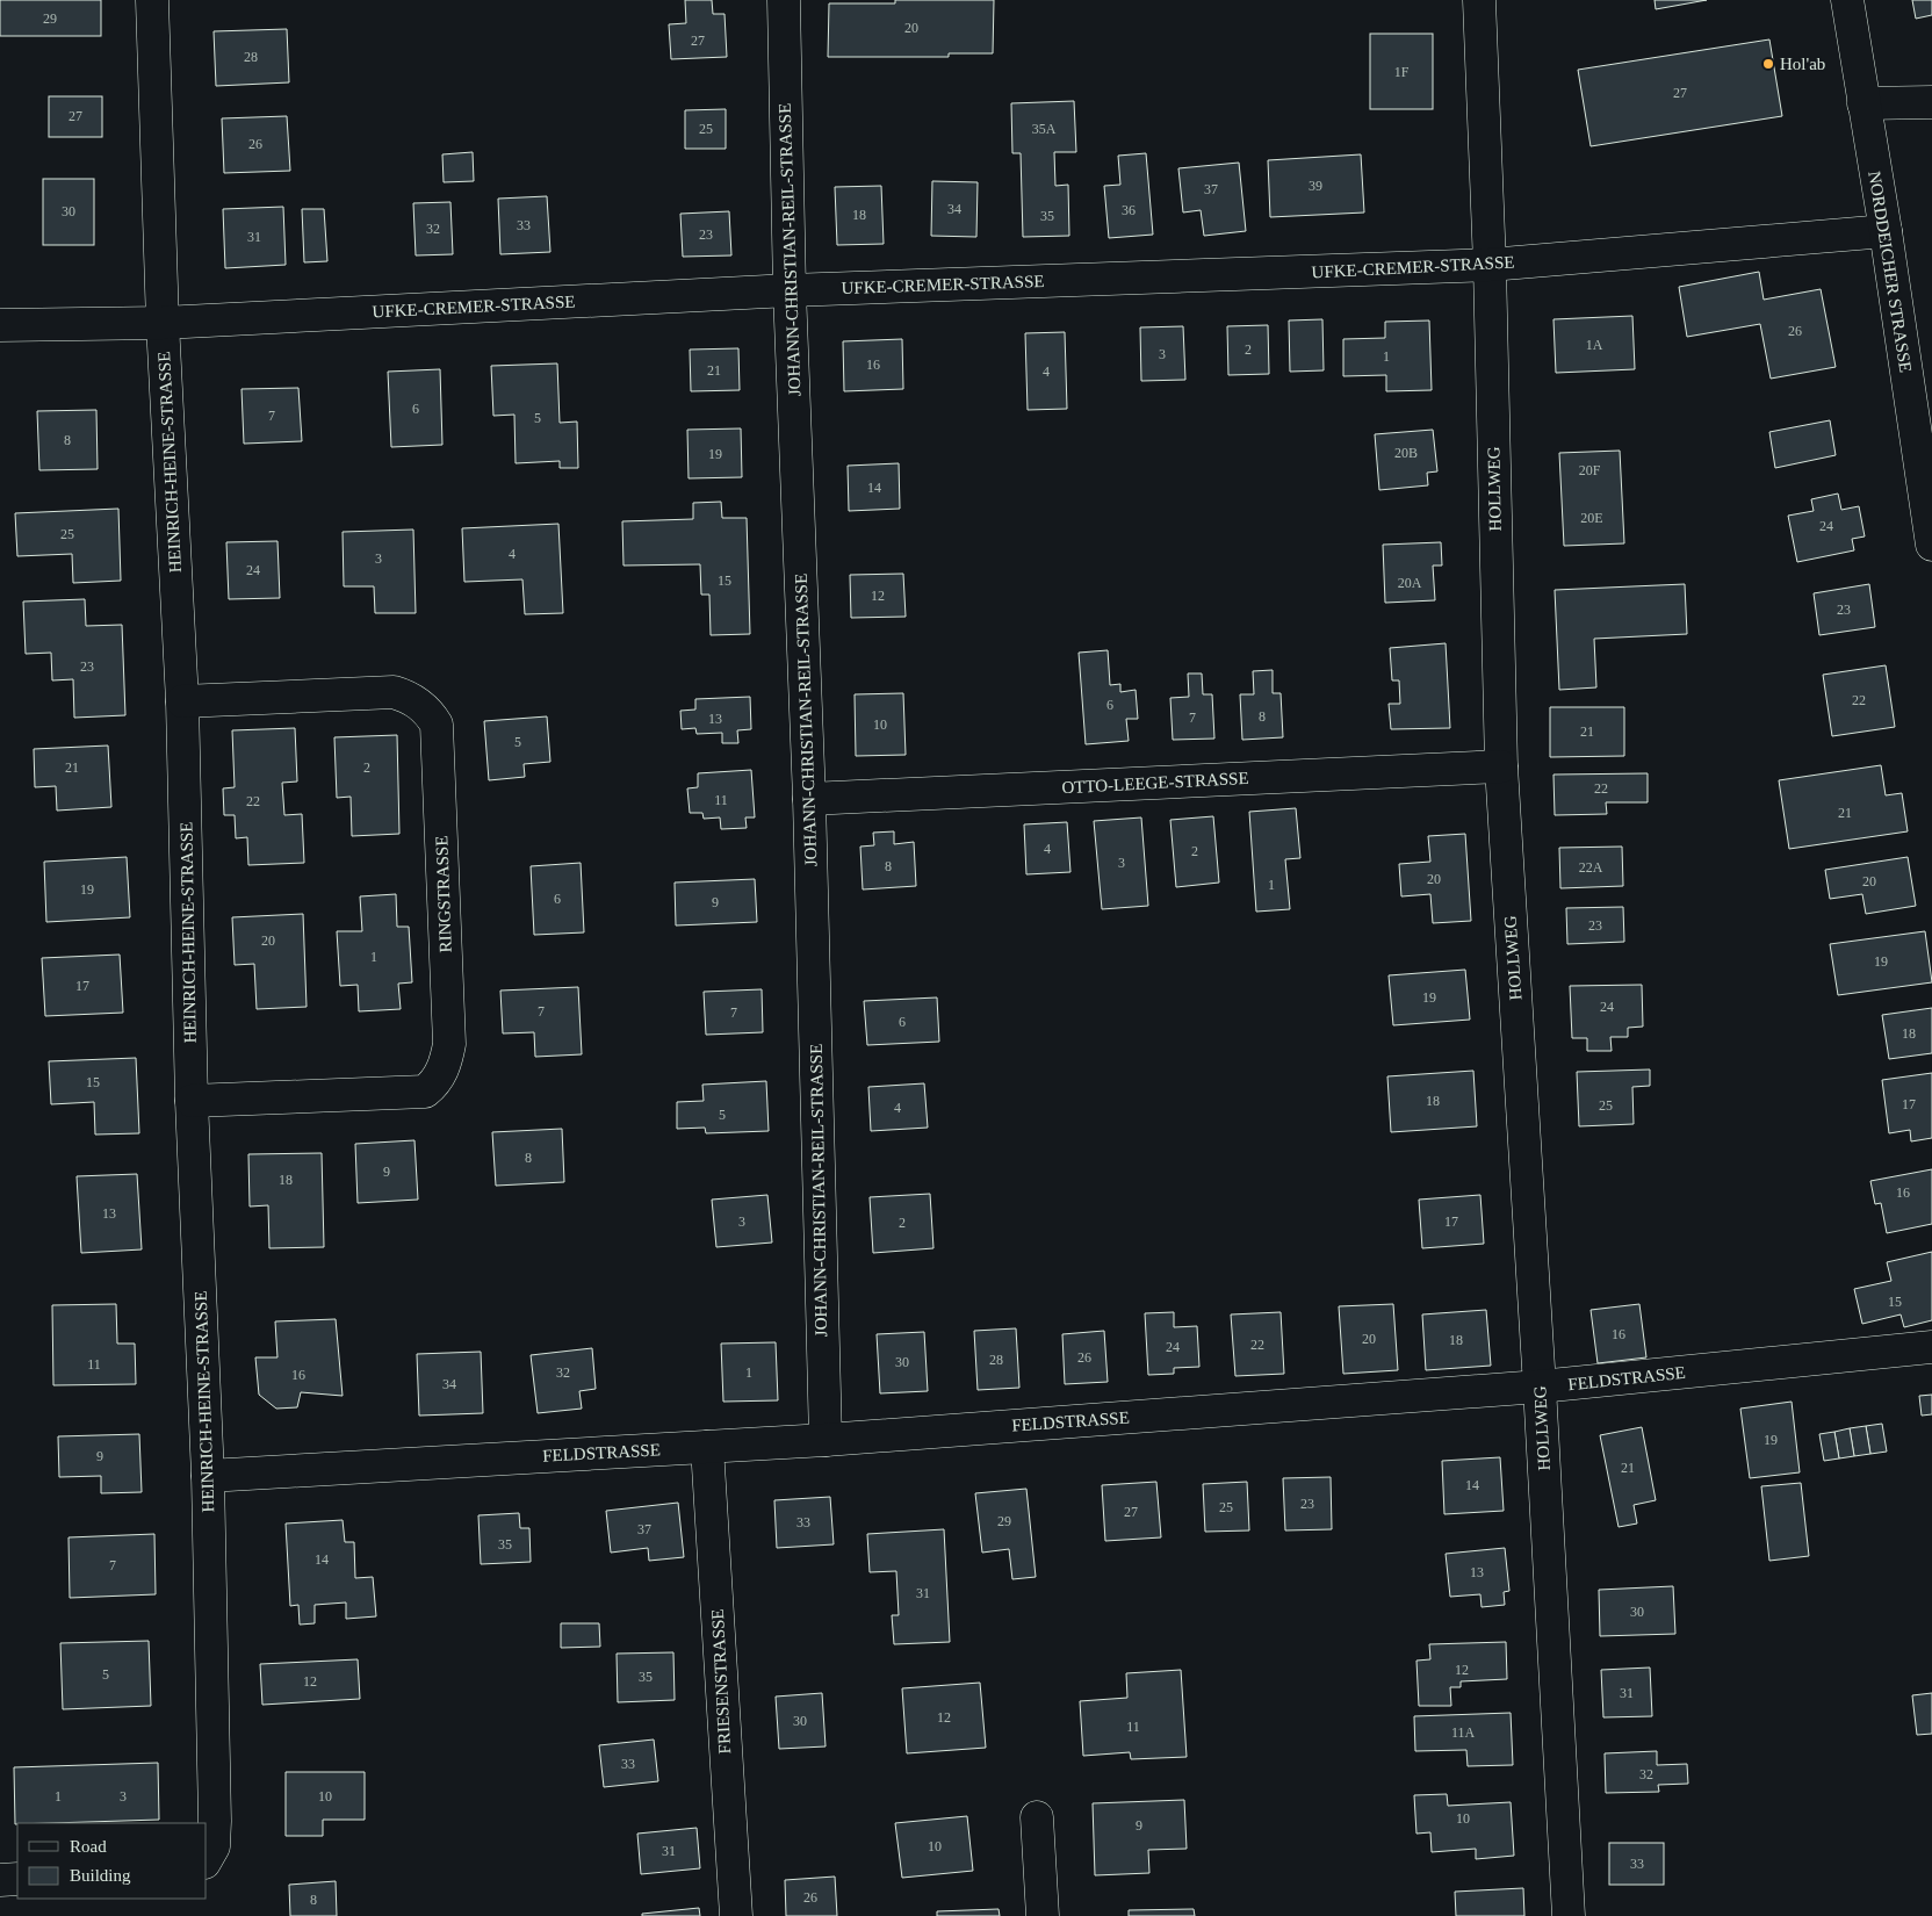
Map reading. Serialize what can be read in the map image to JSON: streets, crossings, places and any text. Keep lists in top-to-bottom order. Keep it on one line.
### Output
{"streets":{"street":["JOHANN-CHRISTIAN-REIL-STRASSE","UFKE-CREMER-STRASSE","NORDDEICHER STRASSE","HEINRICH-HEINE-STRASSE","HOLLWEG","OTTO-LEEGE-STRASSE","RINGSTRASSE","FELDSTRASSE","FRIESENSTRASSE"]},"crossings":[["JOHANN-CHRISTIAN-REIL-STRASSE","UFKE-CREMER-STRASSE"],["JOHANN-CHRISTIAN-REIL-STRASSE","OTTO-LEEGE-STRASSE"],["JOHANN-CHRISTIAN-REIL-STRASSE","FELDSTRASSE"],["UFKE-CREMER-STRASSE","NORDDEICHER STRASSE"],["UFKE-CREMER-STRASSE","HEINRICH-HEINE-STRASSE"],["UFKE-CREMER-STRASSE","HOLLWEG"],["HEINRICH-HEINE-STRASSE","RINGSTRASSE"],["HEINRICH-HEINE-STRASSE","FELDSTRASSE"],["HOLLWEG","OTTO-LEEGE-STRASSE"],["HOLLWEG","FELDSTRASSE"],["FELDSTRASSE","FRIESENSTRASSE"]],"places":["Hol'ab"],"house_numbers":["29","20","27","28","1F","27","27","25","35A","26","39","37","34","36","30","18","35","33","32","23","31","26","1A","2","3","1","16","21","4","6","7","5","8","20B","19","20F","14","20E","24","25","4","3","24","15","20A","12","23","23","22","6","8","7","13","10","21","5","21","2","22","11","22","21","4","2","3","8","22A","20","20","1","19","6","9","23","20","1","19","17","19","24","7","7","6","18","15","18","17","25","4","5","8","9","18","16","13","3","17","2","15","16","20","18","22","24","26","28","30","11","32","1","16","34","19","9","21","14","23","25","27","29","33","37","35","14","7","13","31","30","12","5","35","12","31","12","30","11","11A","33","32","1","3","10","10","9","10","31","33","26","8"],"legend":["Road","Building"]}
